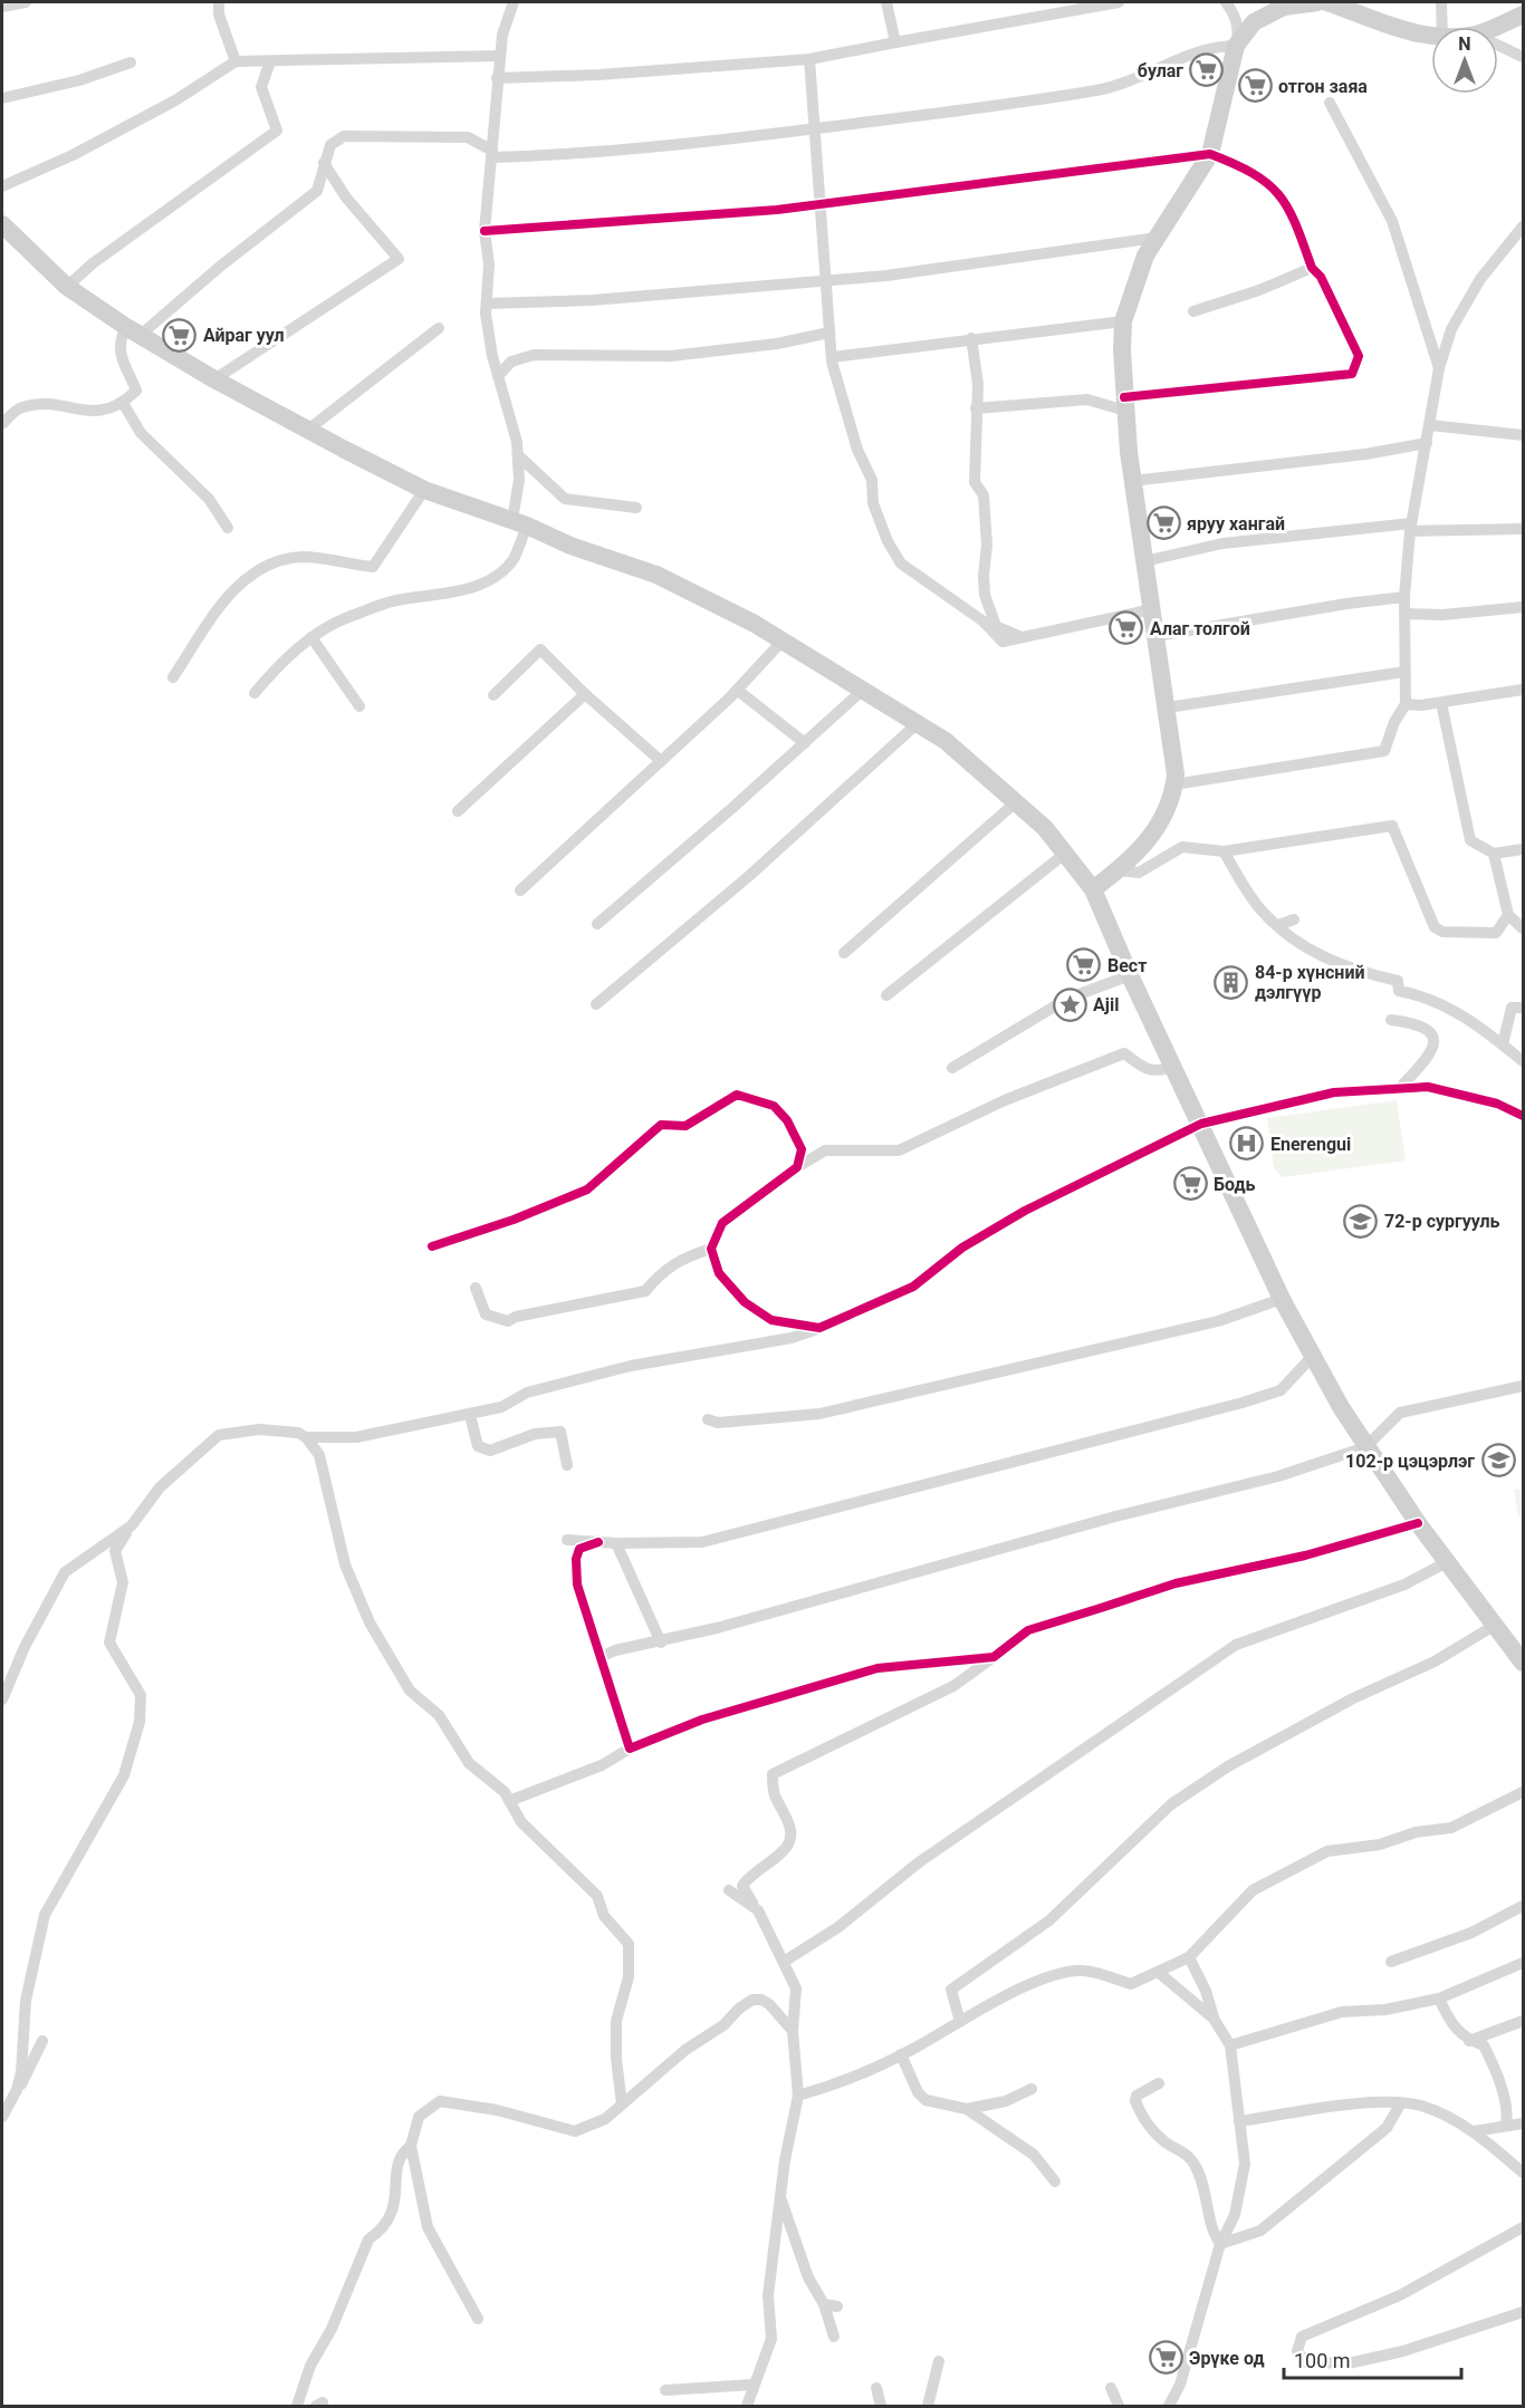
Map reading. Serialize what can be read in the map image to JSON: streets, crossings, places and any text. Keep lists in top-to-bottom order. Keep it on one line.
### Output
{"places":{"supermarket":["булаг","отгон заяа","Айраг уул","яруу хангай","Алаг толгой","Вест","Бодь","Эрүке од"],"building":["84-р хүнсний дэлгүүр"],"place":["Ajil"],"hospital":["Enerengui"],"school or university":["72-р сургууль","102-р цэцэрлэг"]},"scale_bar":"100 m","north":"top"}
